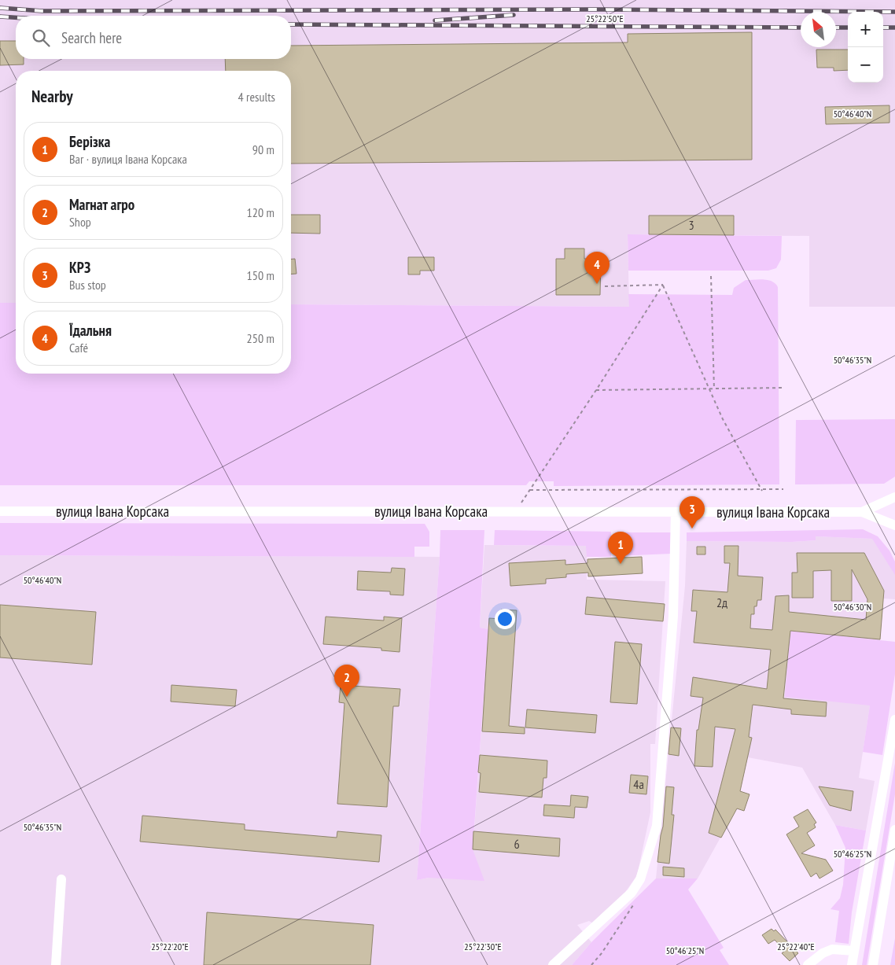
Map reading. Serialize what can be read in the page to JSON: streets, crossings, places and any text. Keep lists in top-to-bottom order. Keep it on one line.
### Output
{"streets":{"street":["вулиця Івана Корсака"]},"house_numbers":["3","2д","4а","6"],"north":"top left","page":{"map_buttons":["+","−"],"search":"Search here","heading":["Nearby","4 results"],"list":[{"mark":"1","name":"Берізка","note":"Bar · вулиця Івана Корсака","value":"90 m"},{"mark":"2","name":"Магнат агро","note":"Shop","value":"120 m"},{"mark":"3","name":"КРЗ","note":"Bus stop","value":"150 m"},{"mark":"4","name":"Їдальня","note":"Café","value":"250 m"}],"pins":["4","3","1","2"]},"coordinates":["25°22'50\"E","50°46'40\"N","50°46'35\"N","50°46'30\"N","50°46'25\"N","25°22'20\"E","25°22'30\"E","25°22'40\"E"]}
